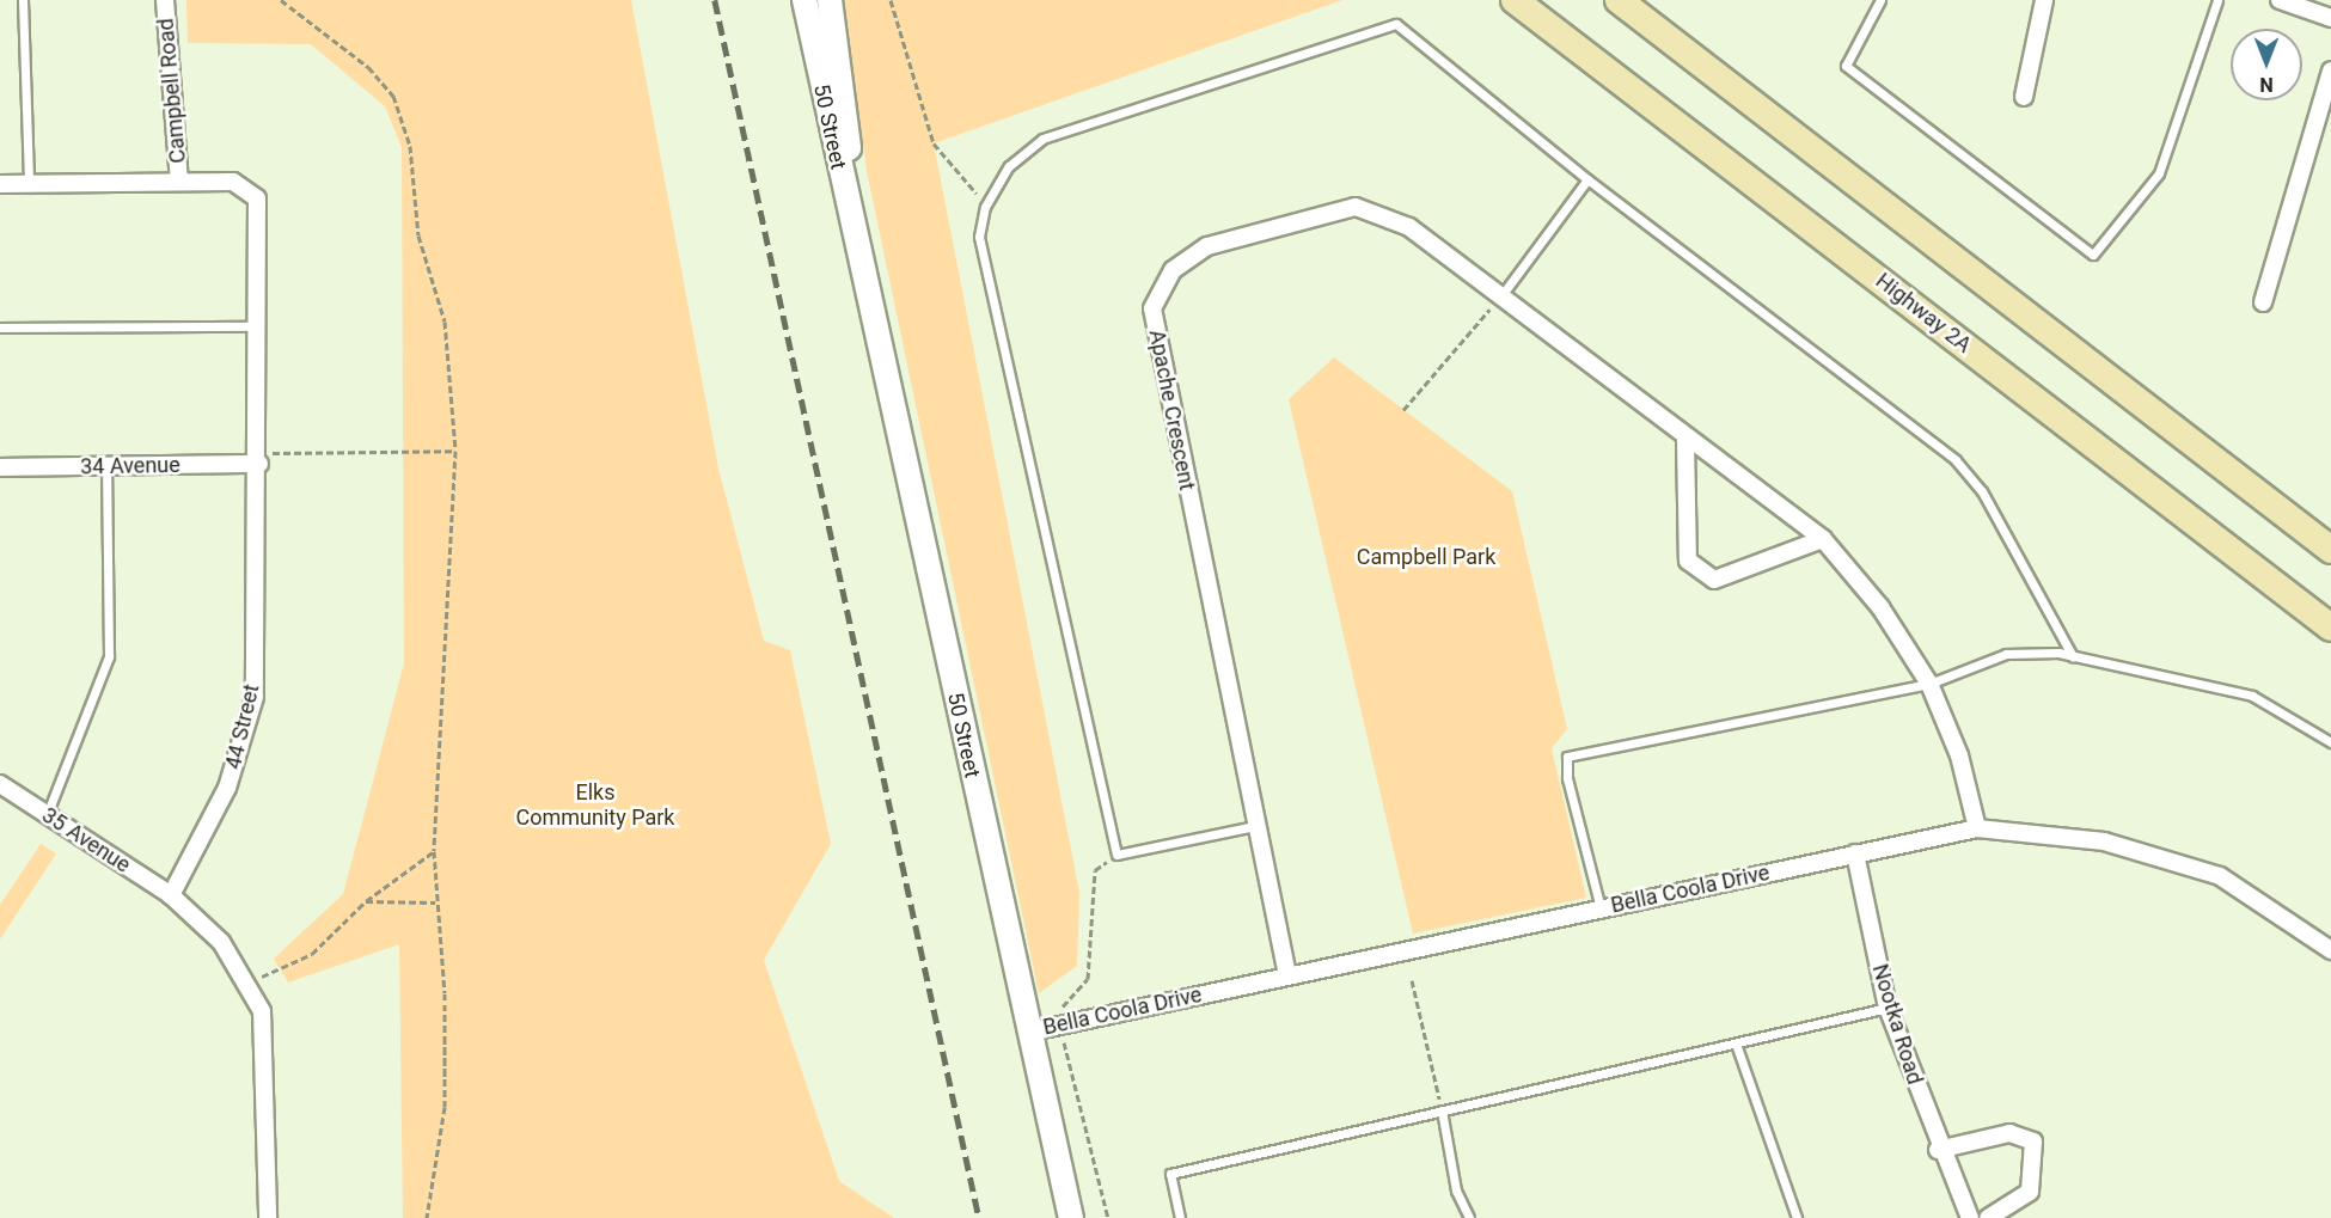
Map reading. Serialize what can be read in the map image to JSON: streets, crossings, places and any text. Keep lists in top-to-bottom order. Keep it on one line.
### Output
{"streets":{"main road":["50 Street","Highway 2A"],"street":["Campbell Road","Apache Crescent","34 Avenue","44 Street","35 Avenue","Bella Coola Drive","Nootka Road"]},"crossings":[["Campbell Road","44 Street"],["50 Street","Bella Coola Drive"],["Apache Crescent","Bella Coola Drive"],["34 Avenue","44 Street"],["44 Street","35 Avenue"],["Bella Coola Drive","Nootka Road"]],"parks":["Campbell Park","Elks Community Park"],"north":"bottom"}
